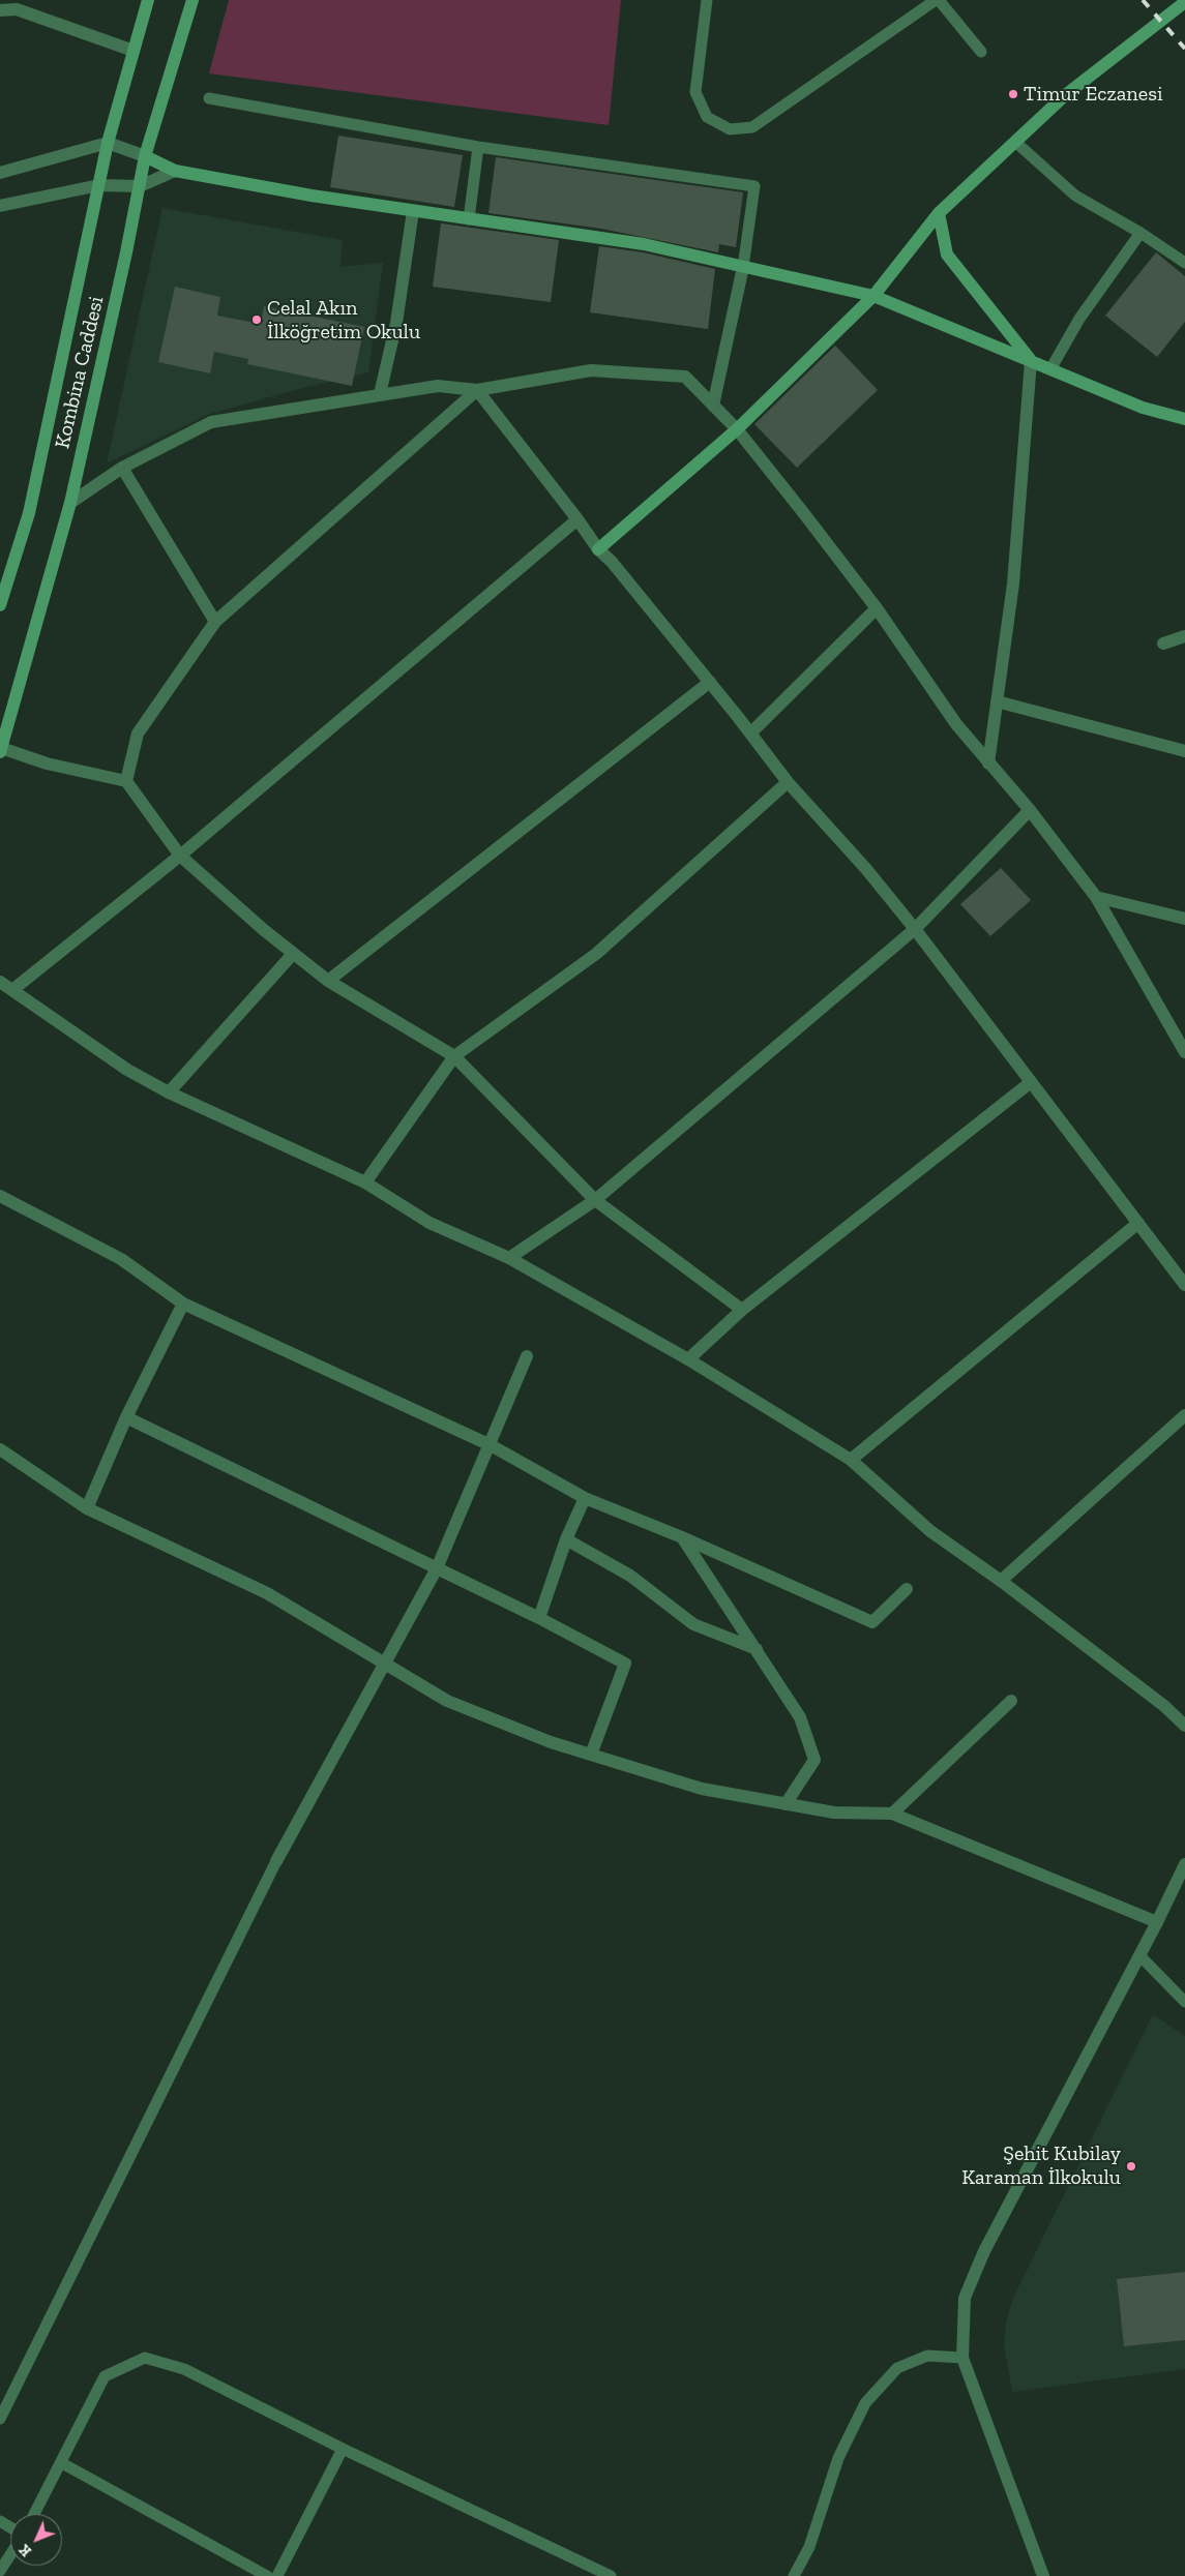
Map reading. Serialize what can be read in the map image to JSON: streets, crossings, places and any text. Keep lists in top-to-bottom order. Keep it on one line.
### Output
{"streets":{"main road":["Kombina Caddesi"]},"places":["Timur Eczanesi","Celal Akın İlköğretim Okulu","Şehit Kubilay Karaman İlkokulu"],"north":"bottom left"}
